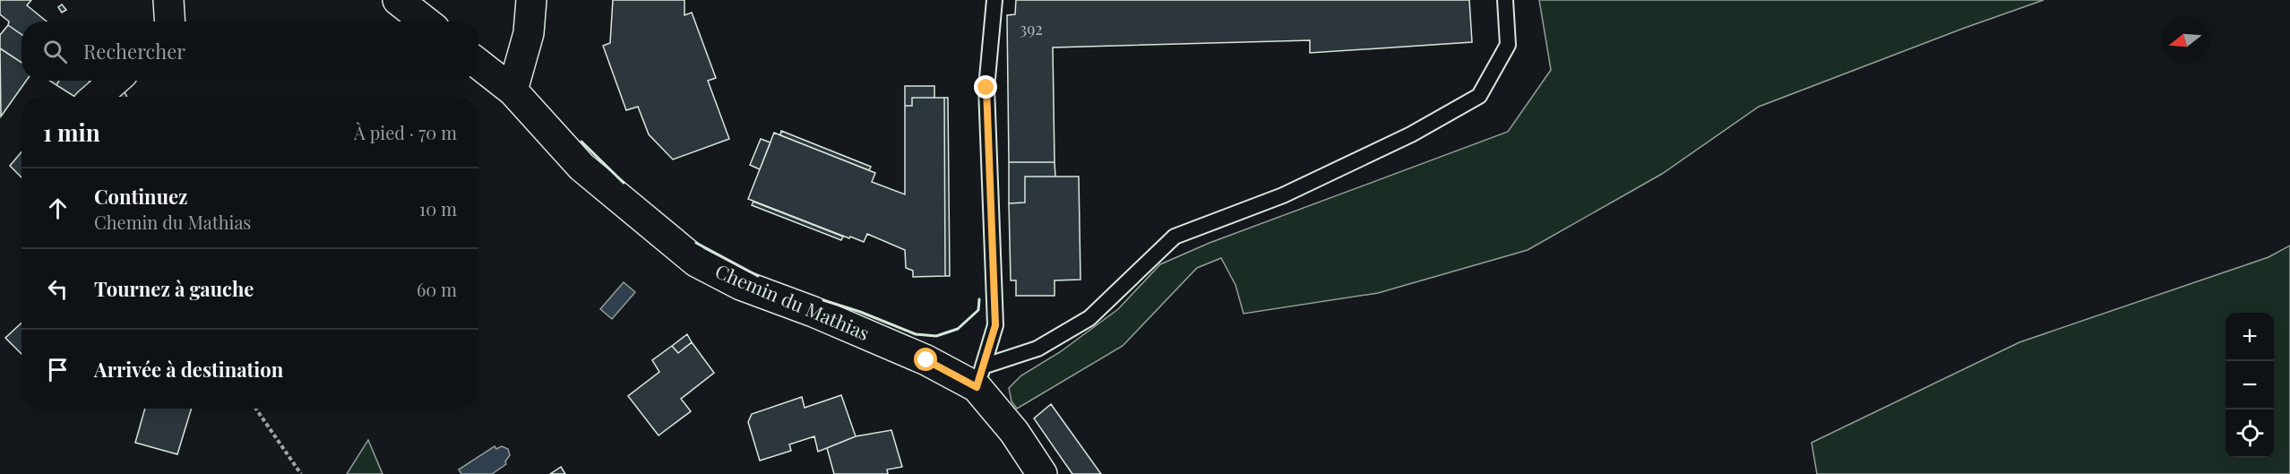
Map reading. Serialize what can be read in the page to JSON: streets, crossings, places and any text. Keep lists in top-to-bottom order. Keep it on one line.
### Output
{"streets":{"street":["Chemin du Mathias"]},"house_numbers":["392"],"north":"left","page":{"search":"Rechercher","heading":["1 min","À pied · 70 m"],"list":[["Continuez","Chemin du Mathias","10 m"],["Tournez à gauche","60 m"],"Arrivée à destination"],"map_buttons":["+","−"]}}
